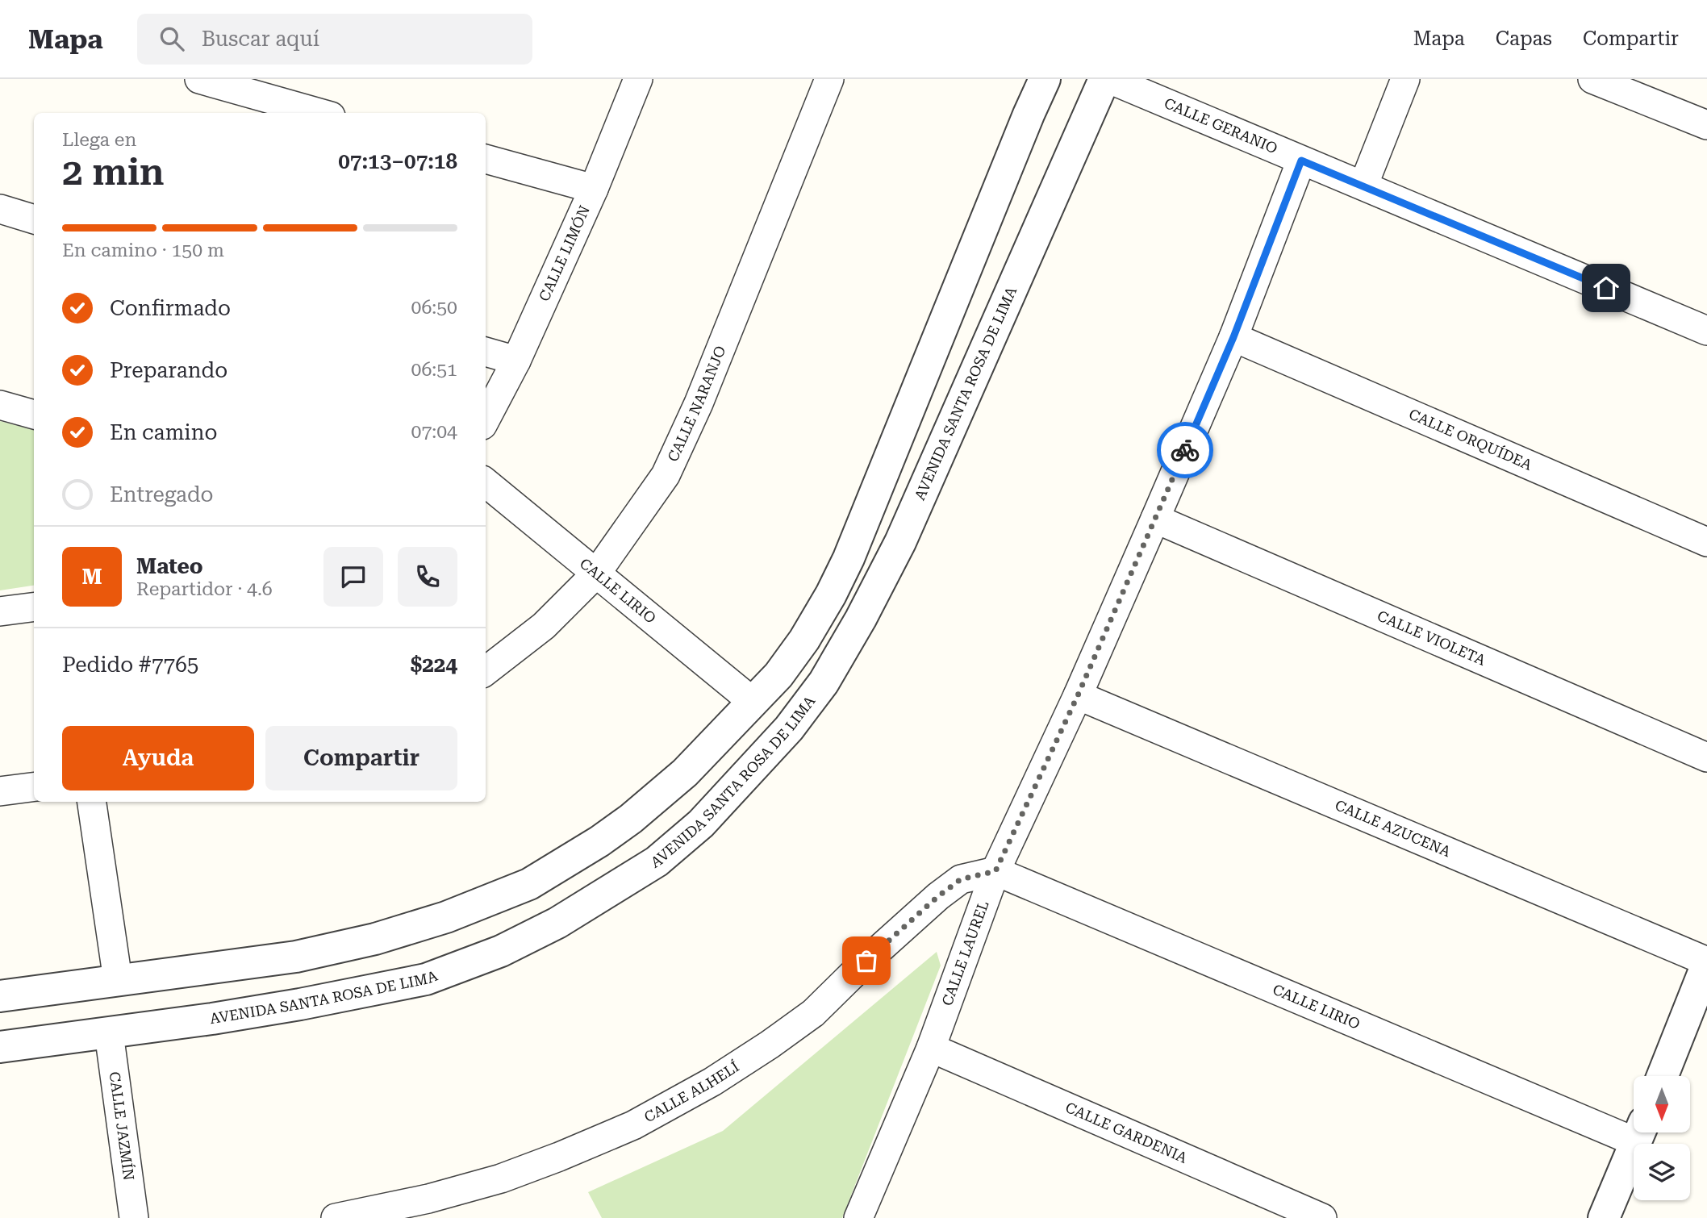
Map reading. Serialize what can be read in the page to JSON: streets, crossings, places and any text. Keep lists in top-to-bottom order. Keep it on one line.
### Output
{"streets":{"street":["CALLE GERANIO","CALLE LIMÓN","AVENIDA SANTA ROSA DE LIMA","CALLE NARANJO","CALLE ORQUÍDEA","CALLE LIRIO","CALLE VIOLETA","CALLE AZUCENA","CALLE LAUREL","CALLE ALHELÍ","CALLE JAZMÍN","CALLE GARDENIA"]},"crossings":[["CALLE GERANIO","CALLE LAUREL"],["AVENIDA SANTA ROSA DE LIMA","CALLE JAZMÍN"],["CALLE NARANJO","CALLE LIRIO"],["CALLE ORQUÍDEA","CALLE LAUREL"],["CALLE LIRIO","CALLE LAUREL"],["CALLE LIRIO","CALLE ALHELÍ"],["CALLE VIOLETA","CALLE LAUREL"],["CALLE AZUCENA","CALLE LAUREL"],["CALLE LAUREL","CALLE ALHELÍ"],["CALLE LAUREL","CALLE GARDENIA"]],"north":"bottom","page":{"header":"Mapa","search":"Buscar aquí","nav":["Mapa","Capas","Compartir"],"heading":["2 min","Llega en","07:13–07:18"],"panel":["Mateo","Repartidor · 4.6","Pedido #7765","$224"],"bar":"En camino · 150 m","list":[["Confirmado","06:50"],["Preparando","06:51"],["En camino","07:04"],"Entregado"],"round":"M","buttons":["Ayuda","Compartir"]}}
